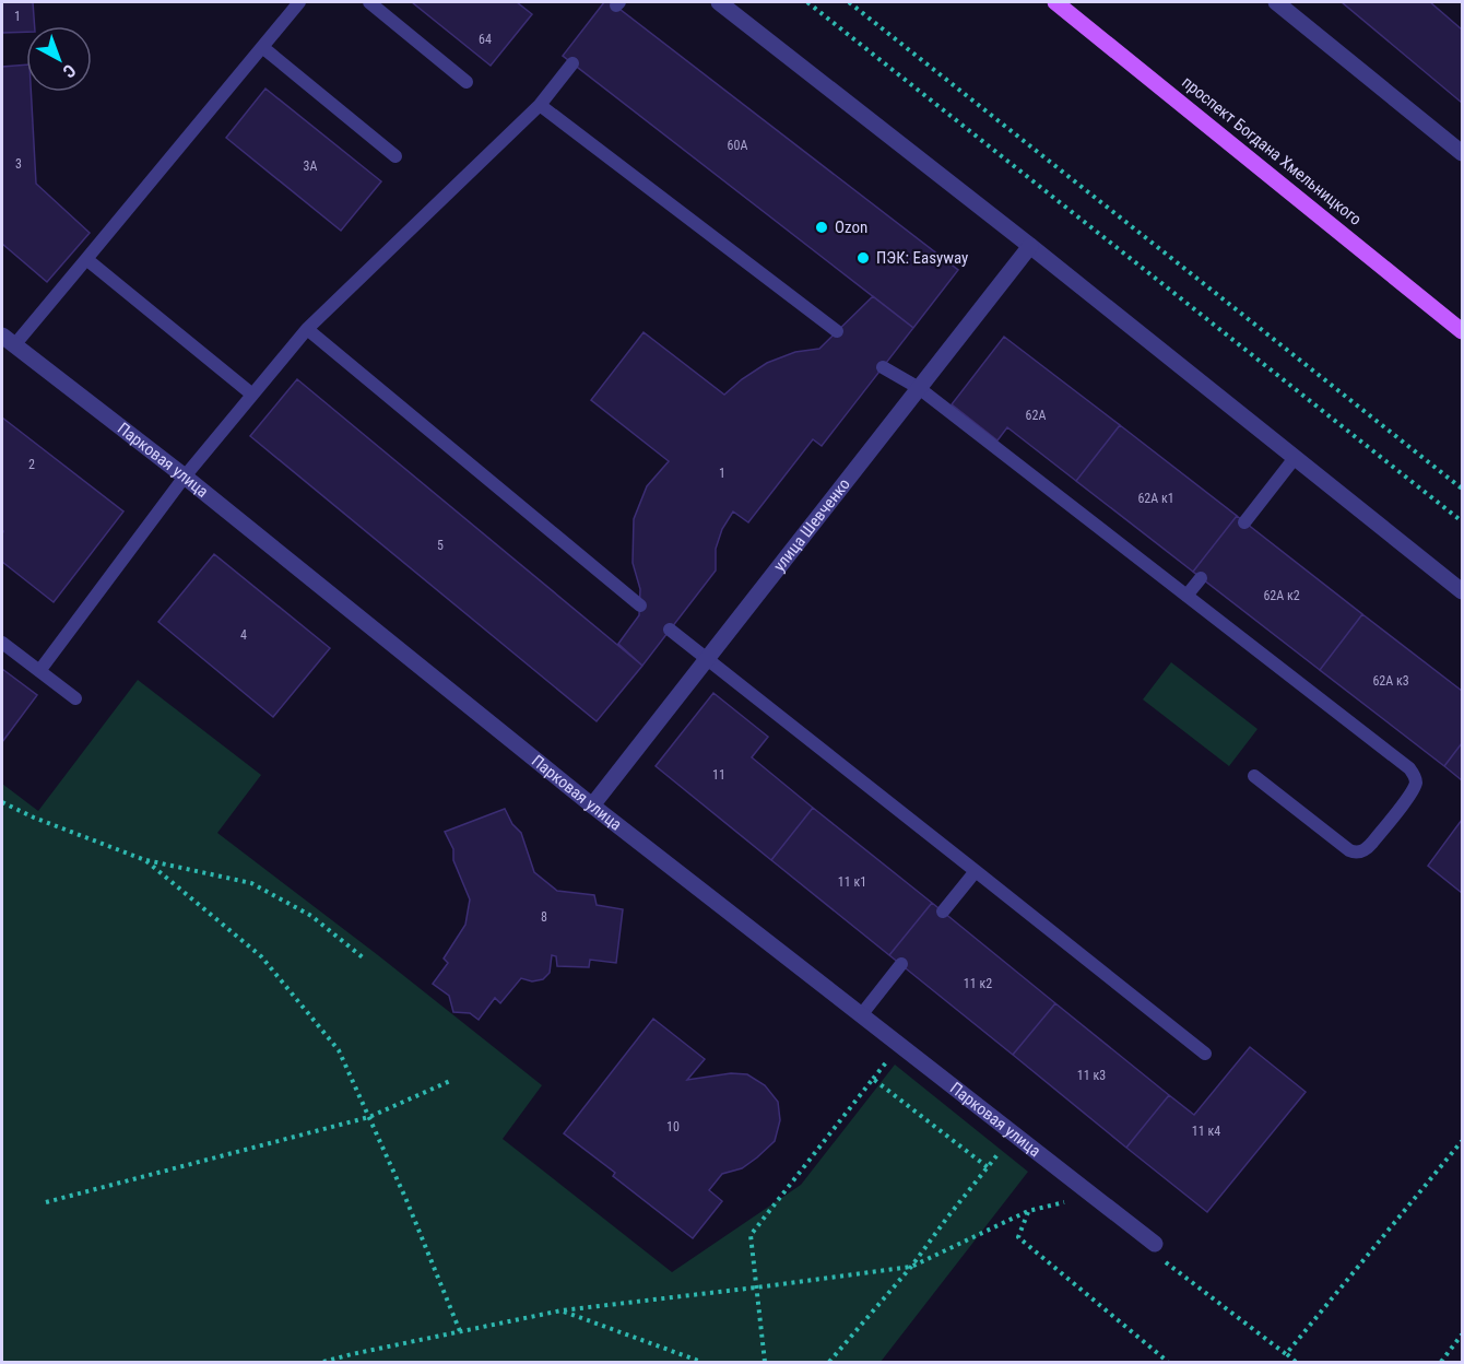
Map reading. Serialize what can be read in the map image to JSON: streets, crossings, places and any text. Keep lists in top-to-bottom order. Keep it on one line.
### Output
{"streets":{"main road":["проспект Богдана Хмельницкого"],"street":["Парковая улица","улица Шевченко"]},"crossings":[["Парковая улица","улица Шевченко"]],"places":["Ozon","ПЭК: Easyway"],"house_numbers":["1","64","60А","3","3А","62А","2","1","62А к1","5","62А к2","4","62А к3","11","11 к1","8","11 к2","11 к3","10","11 к4"],"north":"bottom right"}
